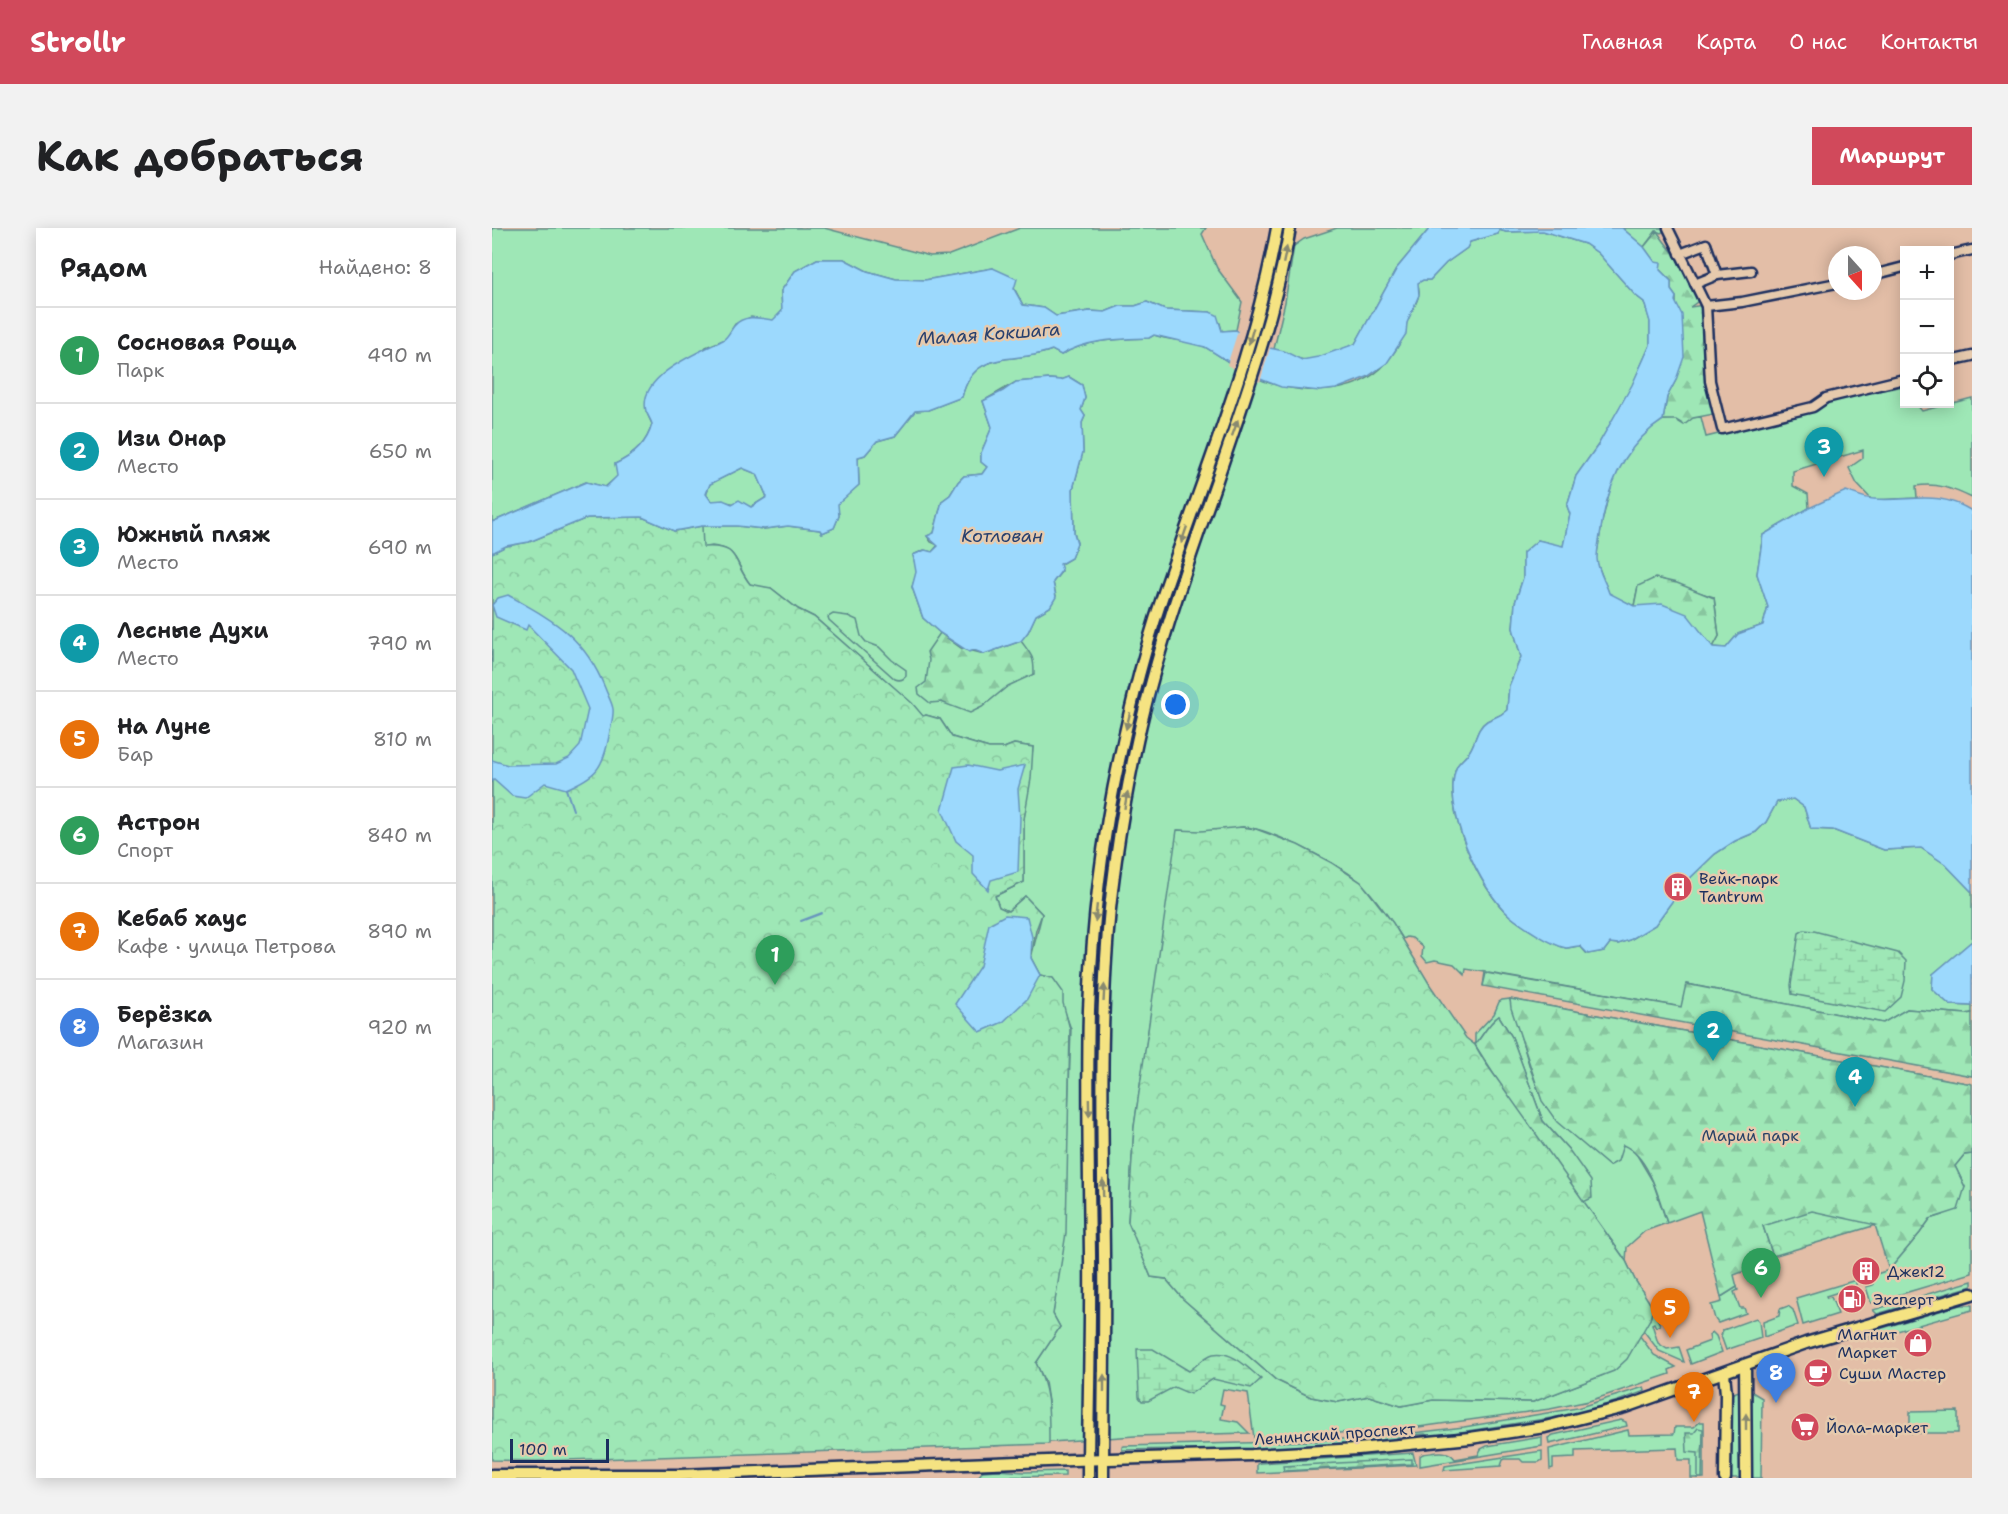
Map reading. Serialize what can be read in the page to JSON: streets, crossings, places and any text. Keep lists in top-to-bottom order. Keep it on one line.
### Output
{"streets":{"main road":["Ленинский проспект"]},"water":["Малая Кокшага","Котлован"],"parks":["Марий парк"],"places":{"building":["Вейк-парк Tantrum","Джек12"],"fuel station":["Эксперт"],"shop":["Магнит Маркет"],"cafe":["Суши Мастер"],"supermarket":["Йола-маркет"]},"scale_bar":"100 m","north":"bottom","page":{"header":"Strollr","nav":["Главная","Карта","О нас","Контакты"],"buttons":"Маршрут","title":"Как добраться","heading":["Рядом","Найдено: 8"],"map_buttons":["+","−"],"list":[{"mark":"1","name":"Сосновая Роща","note":"Парк","value":"490 m"},{"mark":"2","name":"Изи Онар","note":"Место","value":"650 m"},{"mark":"3","name":"Южный пляж","note":"Место","value":"690 m"},{"mark":"4","name":"Лесные Духи","note":"Место","value":"790 m"},{"mark":"5","name":"На Луне","note":"Бар","value":"810 m"},{"mark":"6","name":"Астрон","note":"Спорт","value":"840 m"},{"mark":"7","name":"Кебаб хаус","note":"Кафе · улица Петрова","value":"890 m"},{"mark":"8","name":"Берёзка","note":"Магазин","value":"920 m"}],"pins":["3","1","2","4","6","5","8","7"],"scale":"100 m"}}
